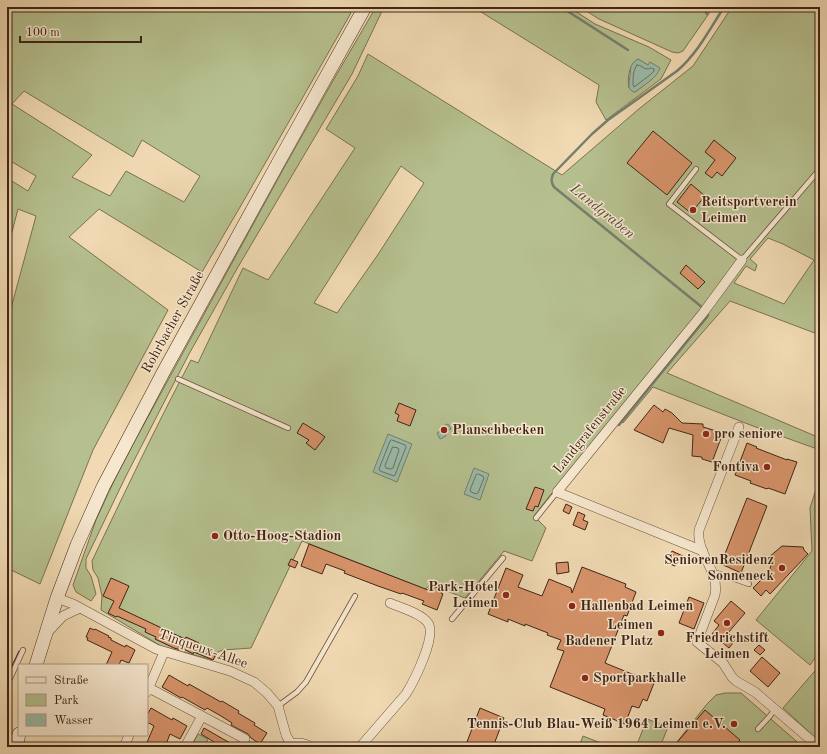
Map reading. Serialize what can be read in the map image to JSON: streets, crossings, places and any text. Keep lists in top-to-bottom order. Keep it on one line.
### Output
{"streets":{"main road":["Rohrbacher Straße"],"street":["Landgrafenstraße","Tinqueux-Allee"]},"crossings":[["Rohrbacher Straße","Tinqueux-Allee"]],"water":["Landgraben"],"places":["Reitsportverein Leimen","Planschbecken","pro seniore","Fontiva","Otto-Hoog-Stadion","SeniorenResidenz Sonneneck","Park-Hotel Leimen","Hallenbad Leimen","Friedrichstift Leimen","Leimen Badener Platz","Sportparkhalle","Tennis-Club Blau-Weiß 1964 Leimen e.V."],"legend":["Straße","Park","Wasser"],"scale_bar":"100 m"}
